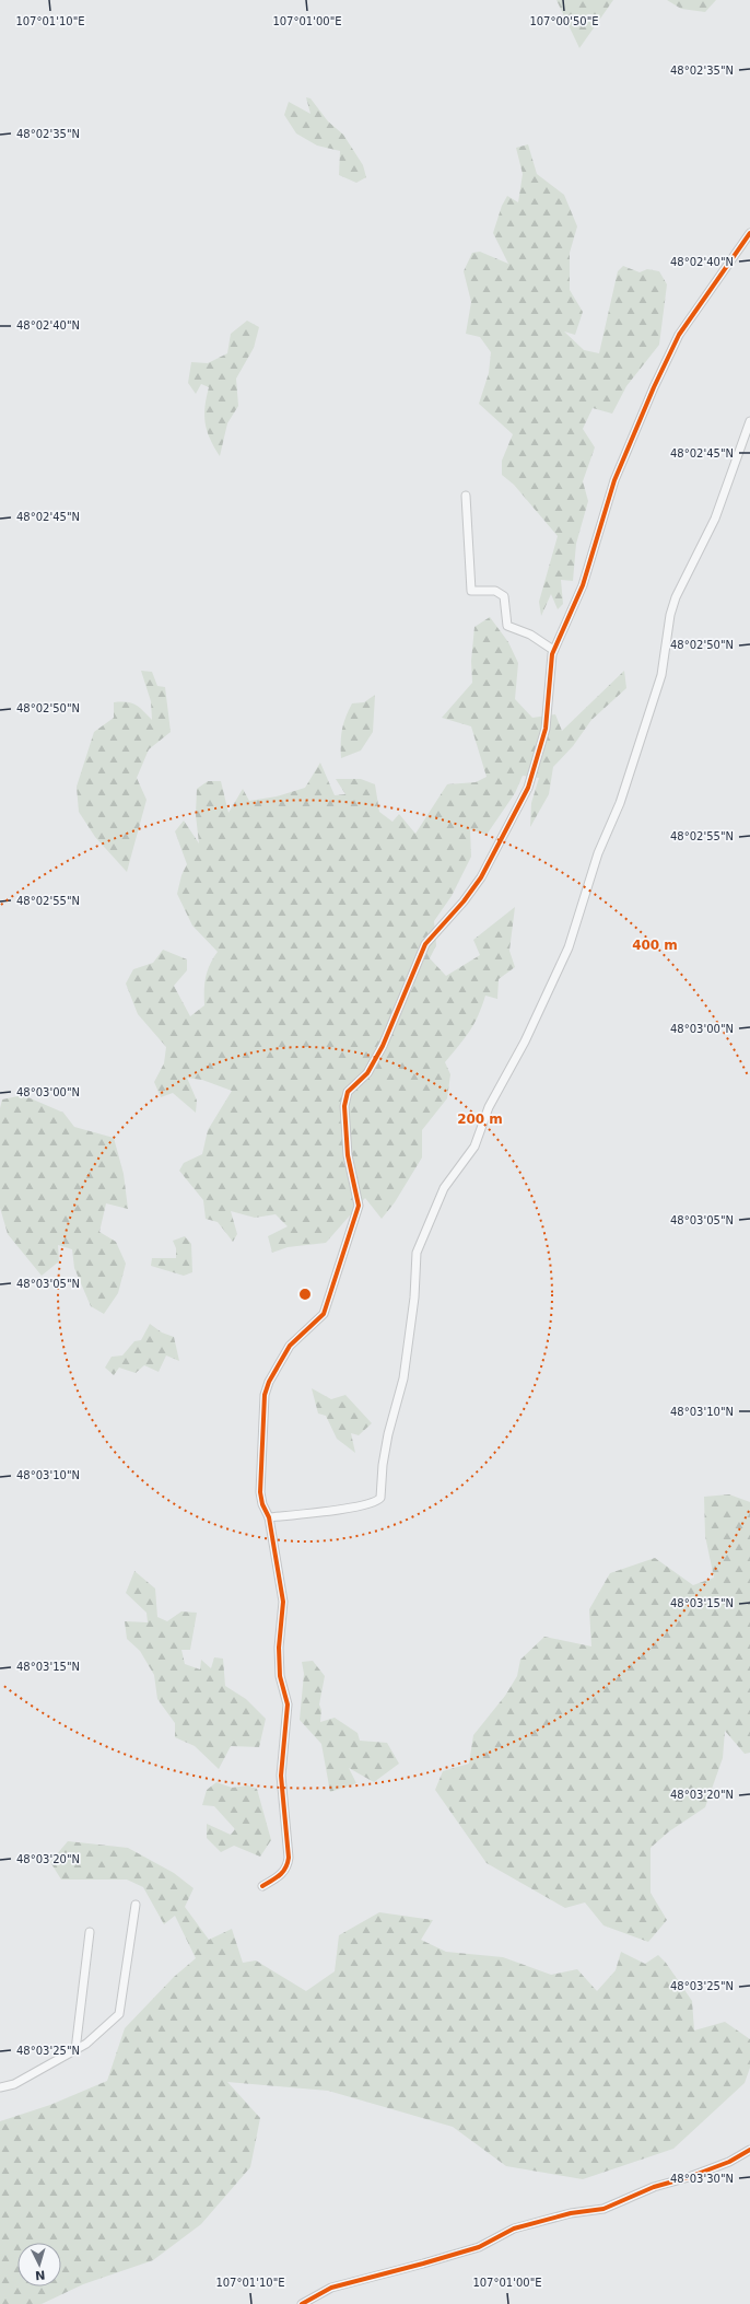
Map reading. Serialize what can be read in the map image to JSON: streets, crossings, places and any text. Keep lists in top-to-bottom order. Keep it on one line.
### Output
{"north":"bottom","coordinates":["107°01'10\"E","107°01'00\"E","107°00'50\"E","48°02'35\"N","48°02'40\"N","48°02'45\"N","48°02'50\"N","48°02'55\"N","48°03'00\"N","48°03'05\"N","48°03'10\"N","48°03'15\"N","48°03'20\"N","48°03'25\"N","48°03'30\"N"],"rings":["400 m","200 m"]}
